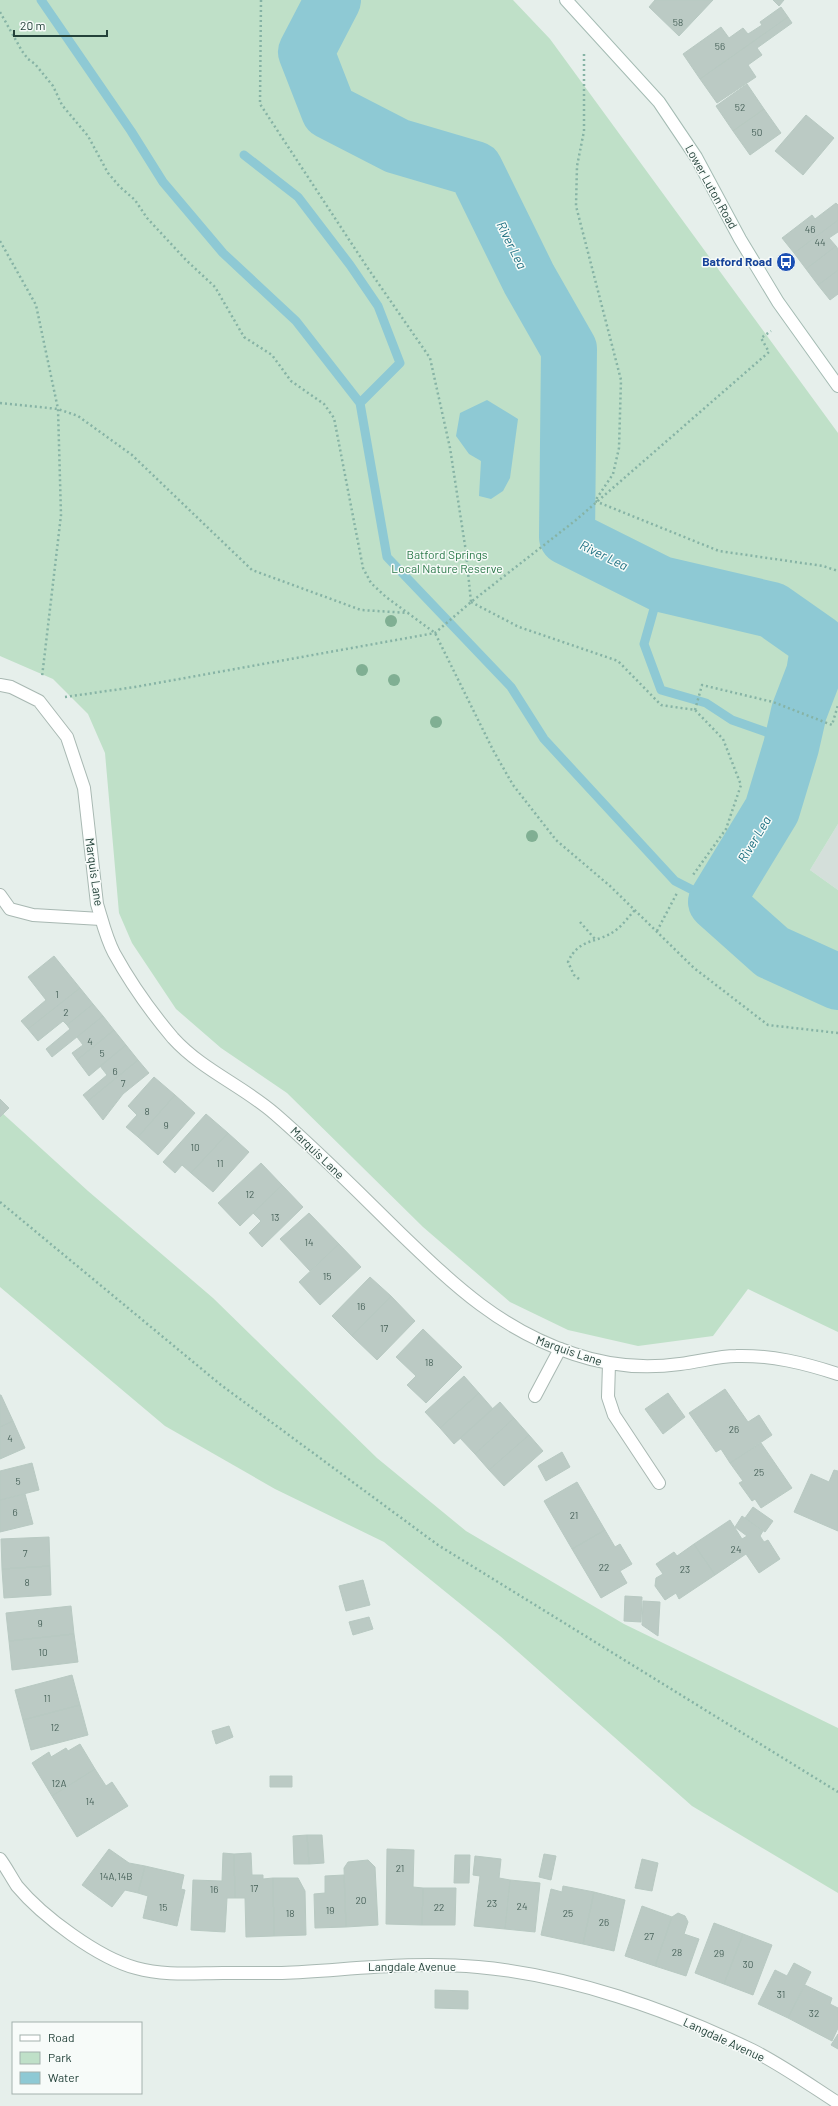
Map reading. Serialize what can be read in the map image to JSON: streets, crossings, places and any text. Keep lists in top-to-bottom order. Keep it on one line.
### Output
{"streets":{"street":["Lower Luton Road","Marquis Lane","Langdale Avenue"]},"water":["River Lea"],"parks":["Batford Springs Local Nature Reserve"],"places":{"bus stop":["Batford Road"]},"house_numbers":["58","56","52","50","46","44","1","2","4","5","6","7","8","9","10","11","12","13","14","15","16","17","18","26","4","25","5","6","21","24","7","22","23","8","9","10","11","12","12A","14","21","14A,14B","17","16","20","23","24","15","22","19","18","25","26","27","28","29","30","31","32"],"legend":["Road","Park","Water"],"scale_bar":"20 m"}
